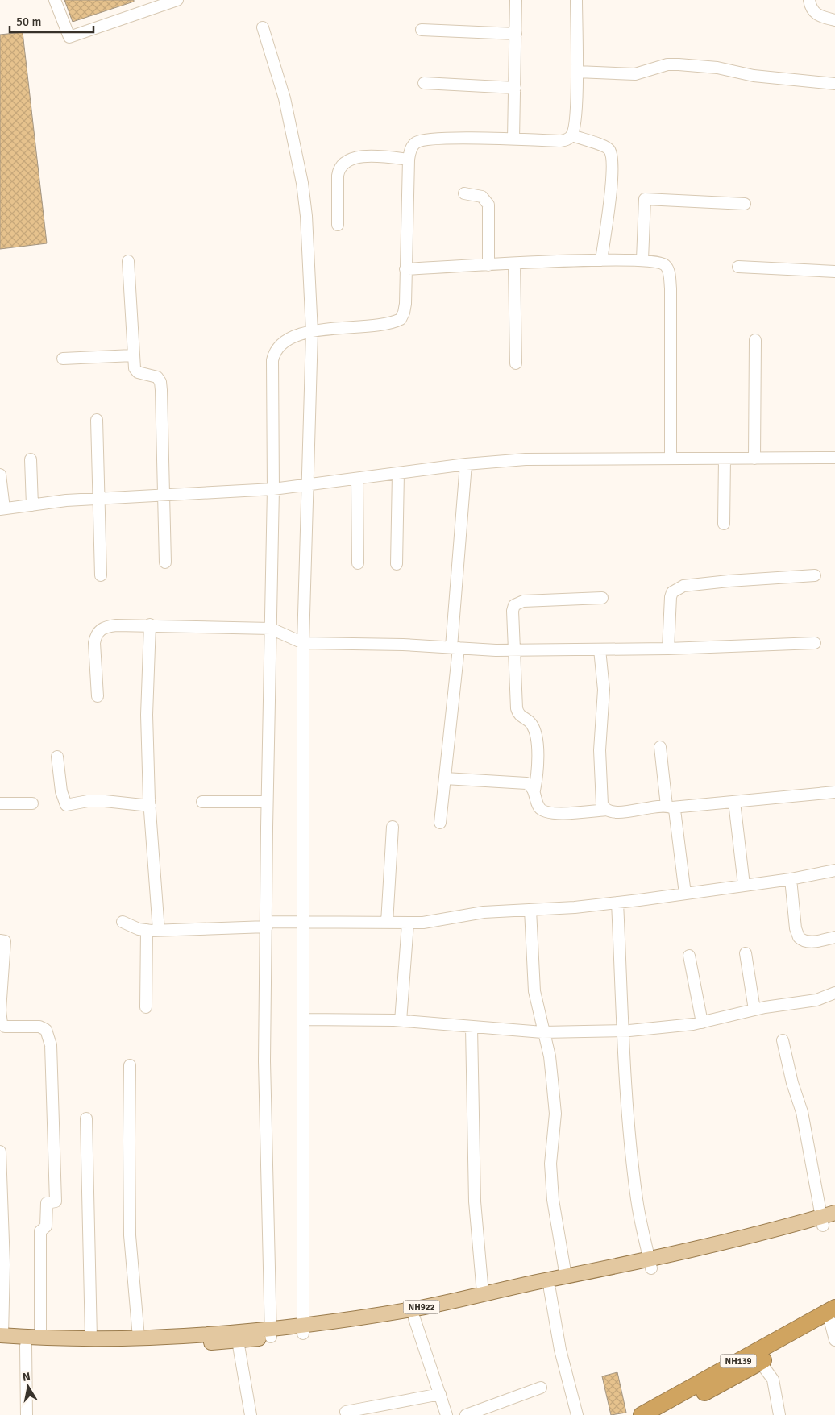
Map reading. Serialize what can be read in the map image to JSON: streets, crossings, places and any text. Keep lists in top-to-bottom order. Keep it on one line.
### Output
{"streets":{"highway":["NH139"],"main road":["NH922"]},"scale_bar":"50 m","north":"top"}
